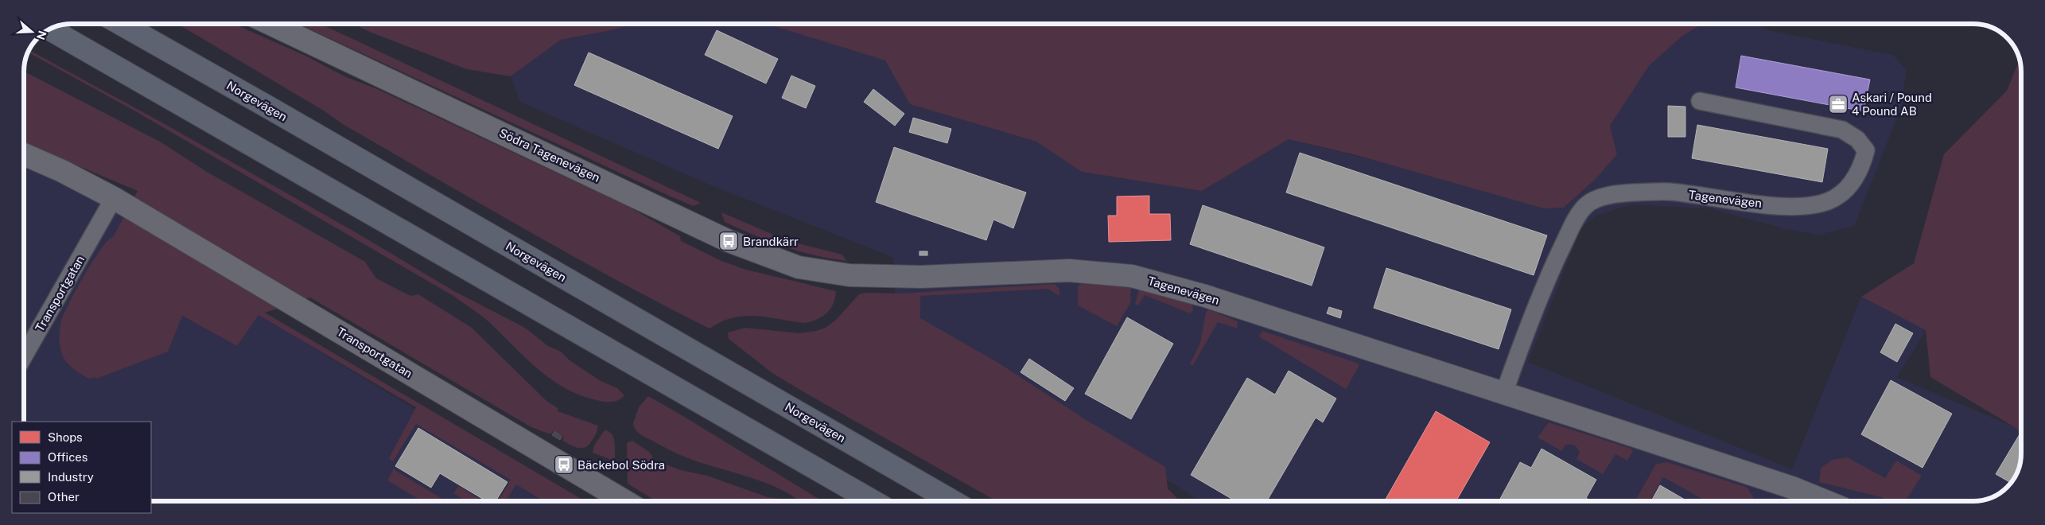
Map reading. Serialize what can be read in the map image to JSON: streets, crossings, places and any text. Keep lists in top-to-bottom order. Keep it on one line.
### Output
{"streets":{"highway":["Norgevägen"],"street":["Södra Tagenevägen","Tagenevägen","Transportgatan"]},"crossings":[["Södra Tagenevägen","Tagenevägen"]],"places":{"office":["Askari / Pound 4 Pound AB"],"bus stop":["Brandkärr","Bäckebol Södra"]},"legend":["Shops","Offices","Industry","Other"],"north":"right"}
